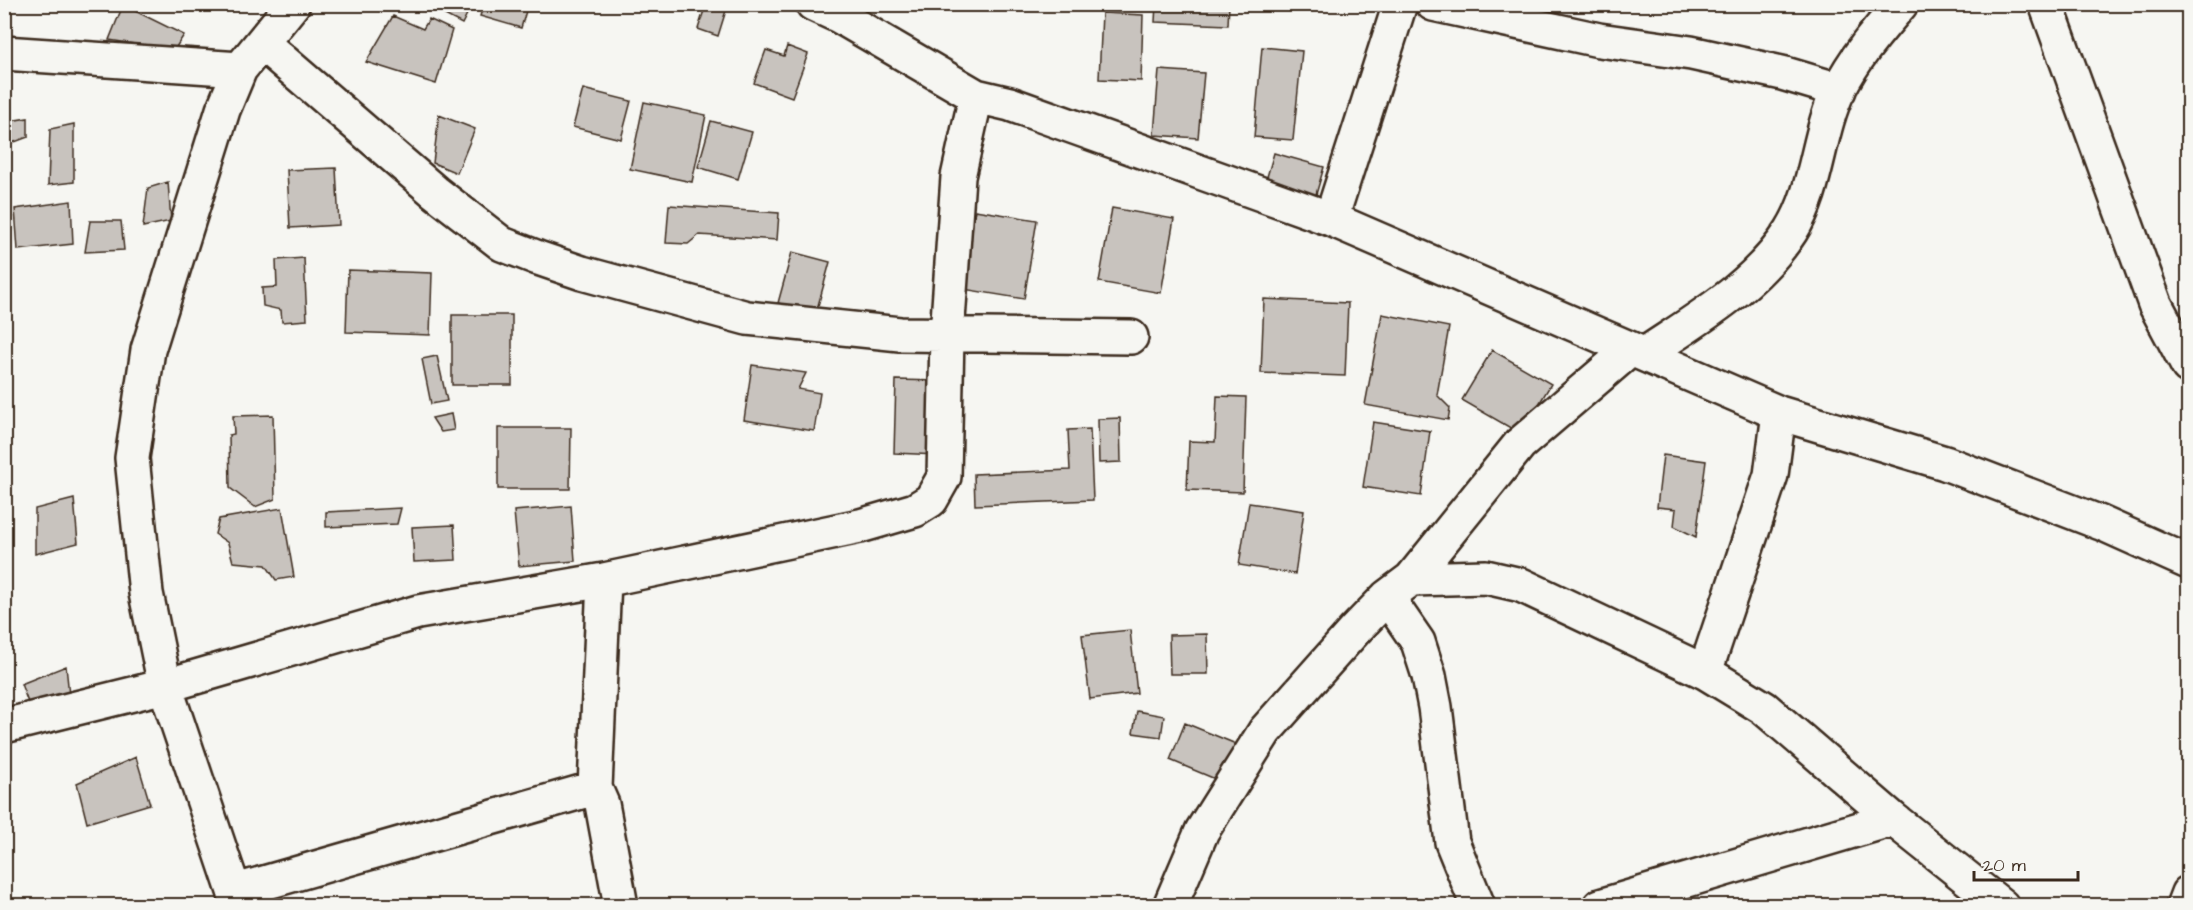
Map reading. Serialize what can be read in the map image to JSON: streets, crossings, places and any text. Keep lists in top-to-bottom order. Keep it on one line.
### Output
{"scale_bar":"20 m"}
